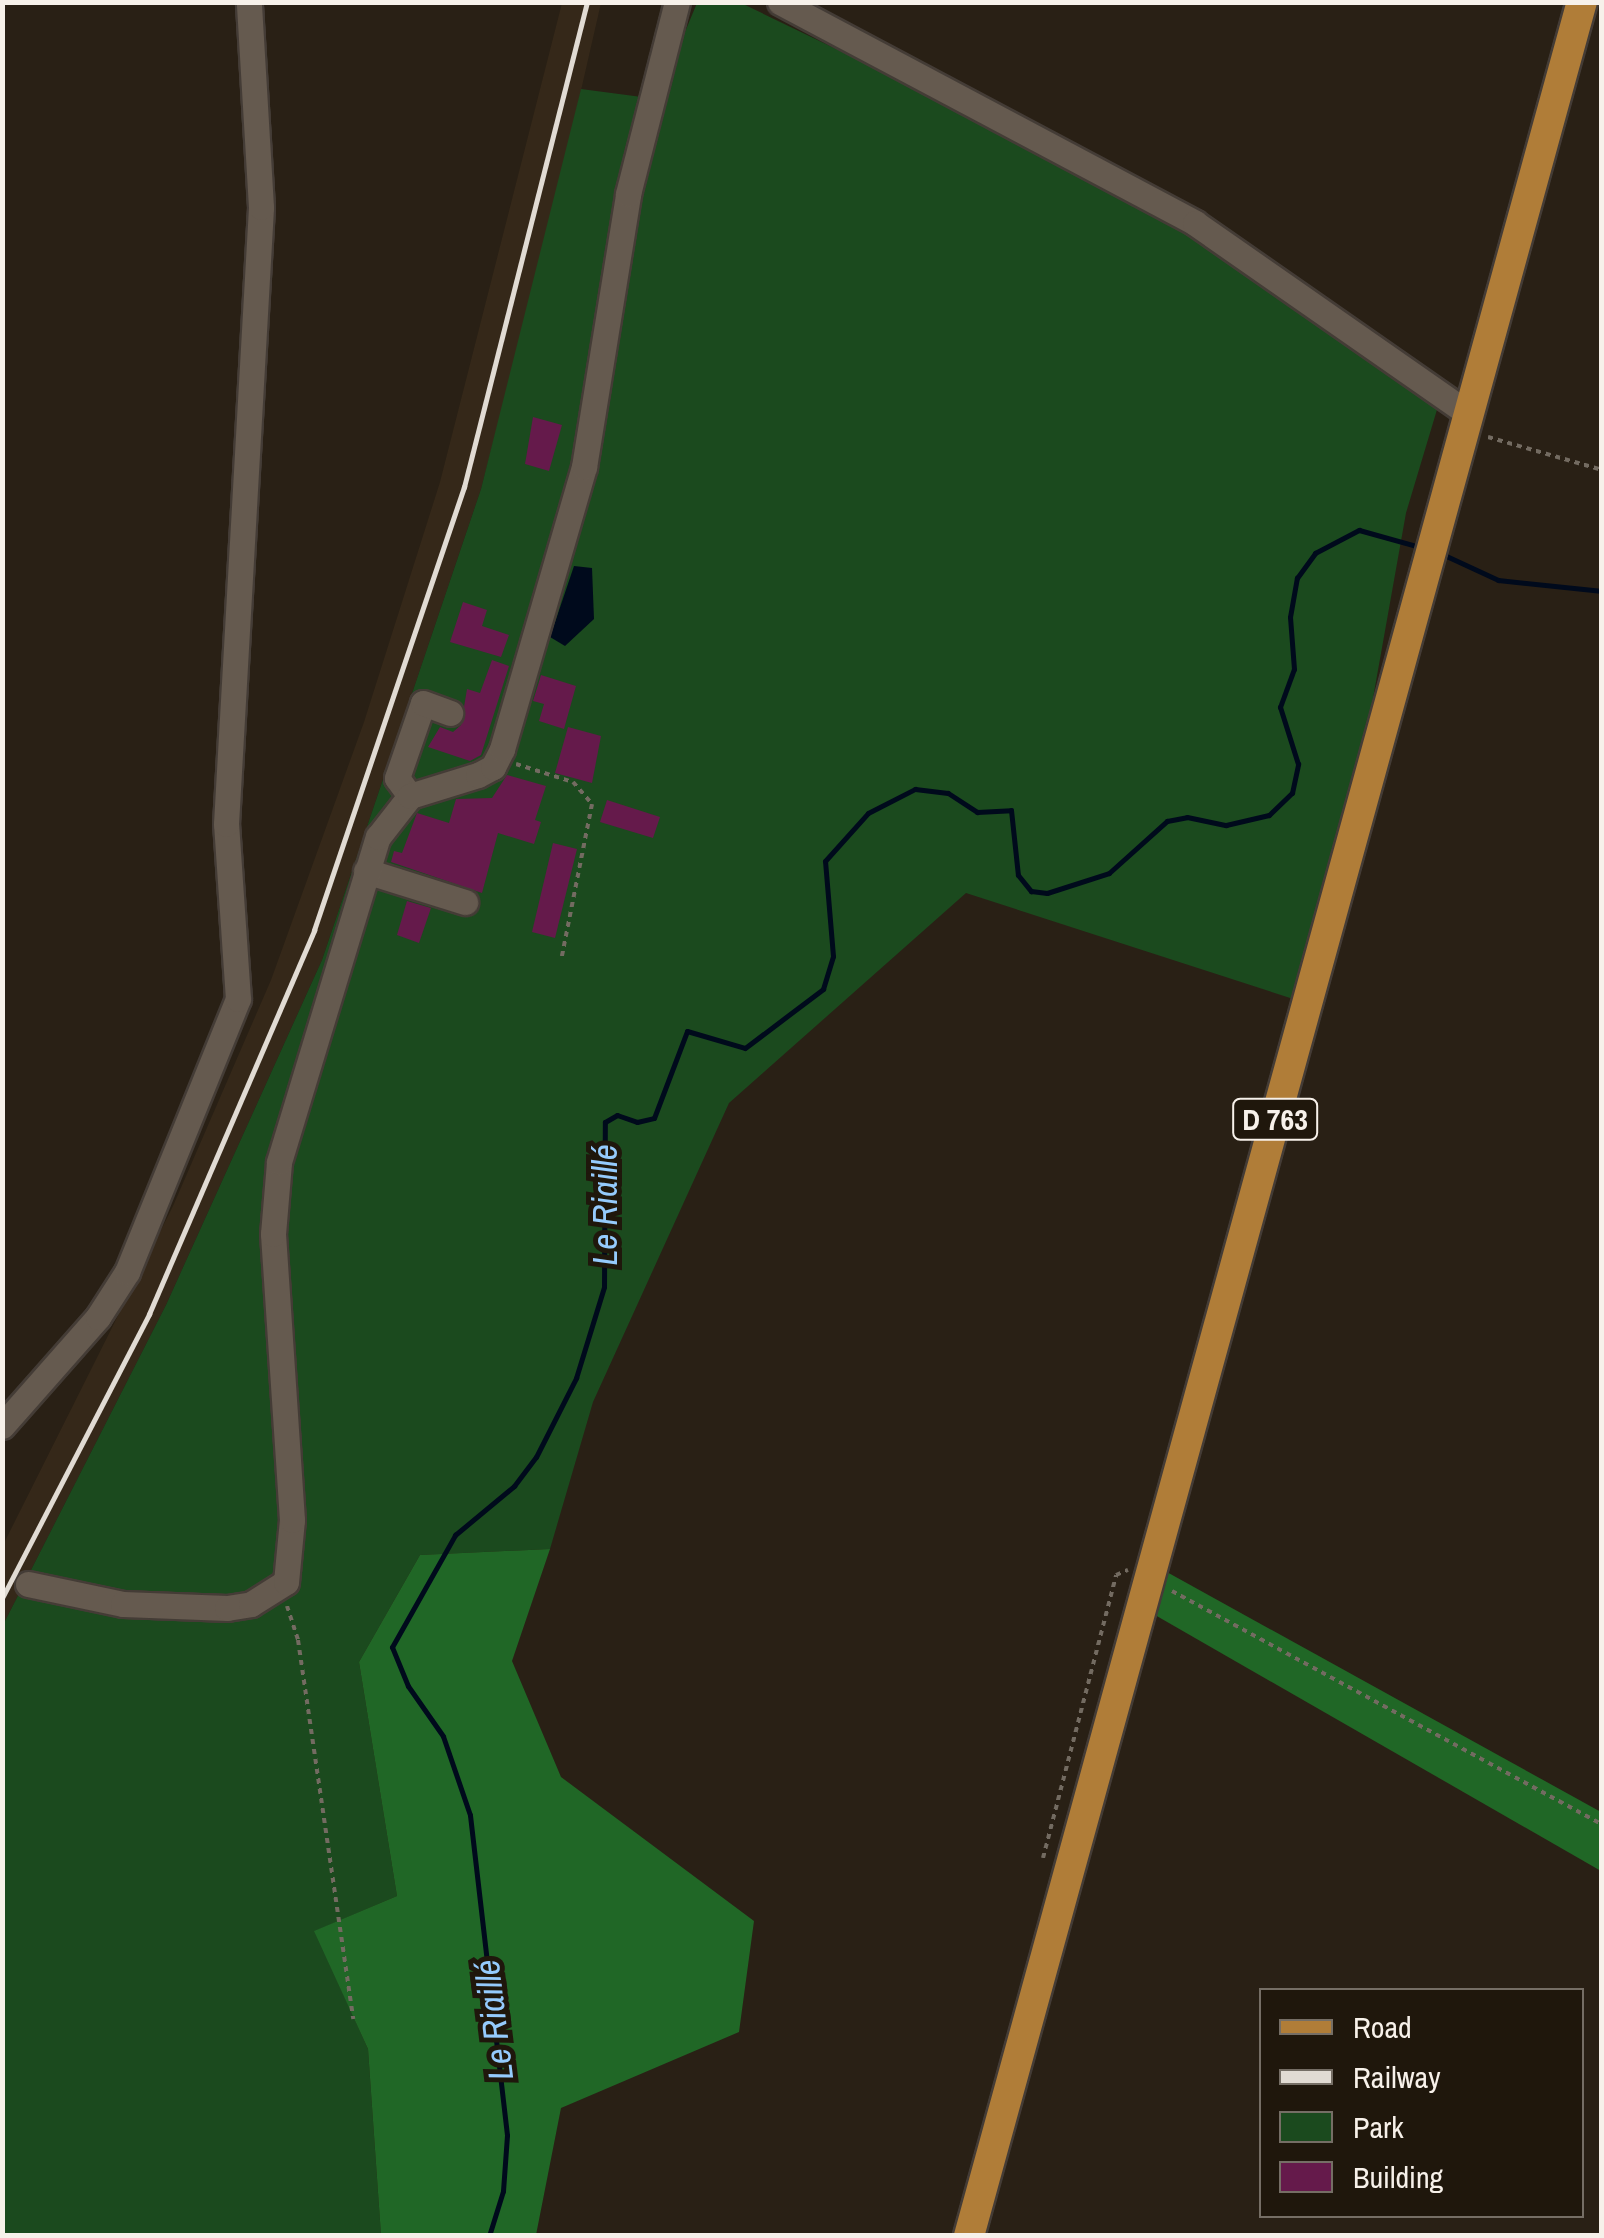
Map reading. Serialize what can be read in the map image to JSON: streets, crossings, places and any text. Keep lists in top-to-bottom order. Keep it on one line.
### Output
{"streets":{"main road":["D 763"]},"water":["Le Riaillé"],"legend":["Road","Railway","Park","Building"]}
